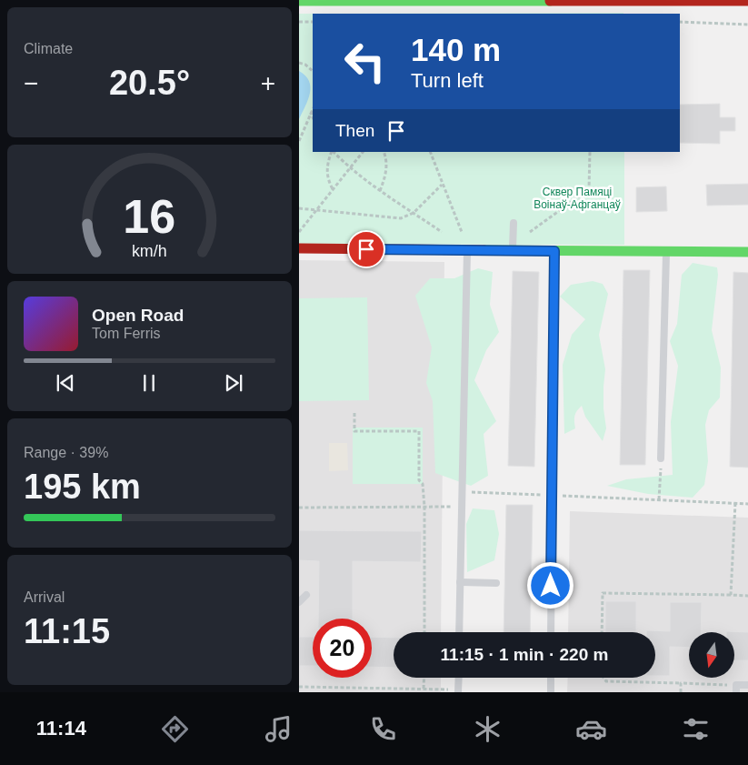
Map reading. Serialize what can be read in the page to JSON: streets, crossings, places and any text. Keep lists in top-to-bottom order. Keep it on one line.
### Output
{"parks":["Сквер Памяці Воінаў-Афганцаў"],"north":"bottom","page":{"tile":["Climate",["Range · 39%","195 km"],["Arrival","11:15"]],"turn":["140 m","Turn left"],"heat":["−","20.5°","+"],"then":"Then","song":["Open Road","Tom Ferris"],"limit":"20","trip":"11:15 · 1 min · 220 m","tabs":"11:14","gauge":["16","km/h"]}}
